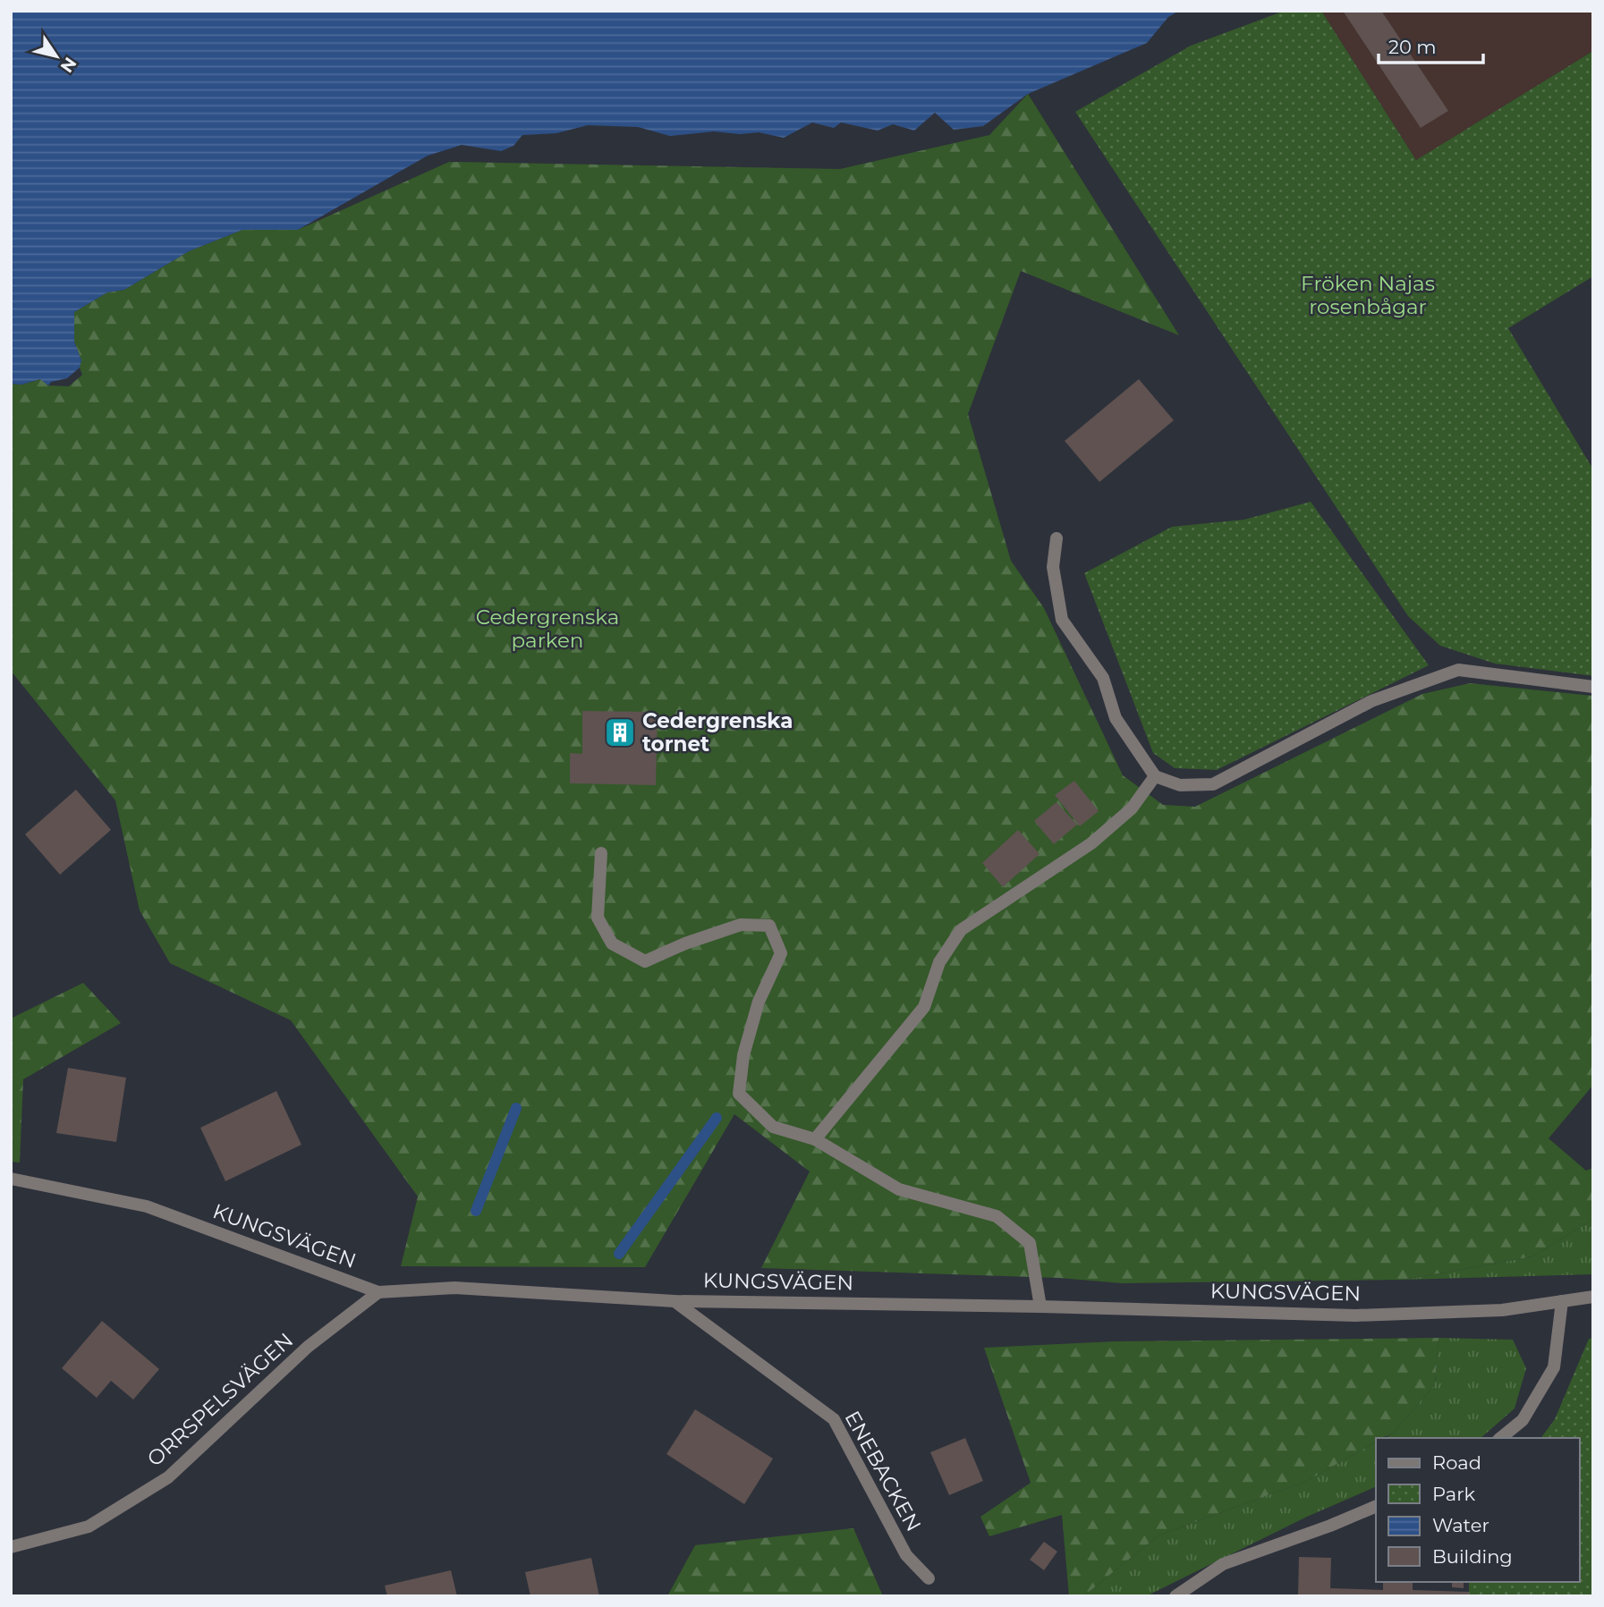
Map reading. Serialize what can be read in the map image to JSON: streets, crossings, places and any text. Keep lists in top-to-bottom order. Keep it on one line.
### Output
{"streets":{"street":["KUNGSVÄGEN","ORRSPELSVÄGEN","ENEBACKEN"]},"crossings":[["KUNGSVÄGEN","ORRSPELSVÄGEN"],["KUNGSVÄGEN","ENEBACKEN"]],"parks":["Fröken Najas rosenbågar","Cedergrenska parken"],"places":{"building":["Cedergrenska tornet"]},"legend":["Road","Park","Water","Building"],"scale_bar":"20 m","north":"bottom right"}
